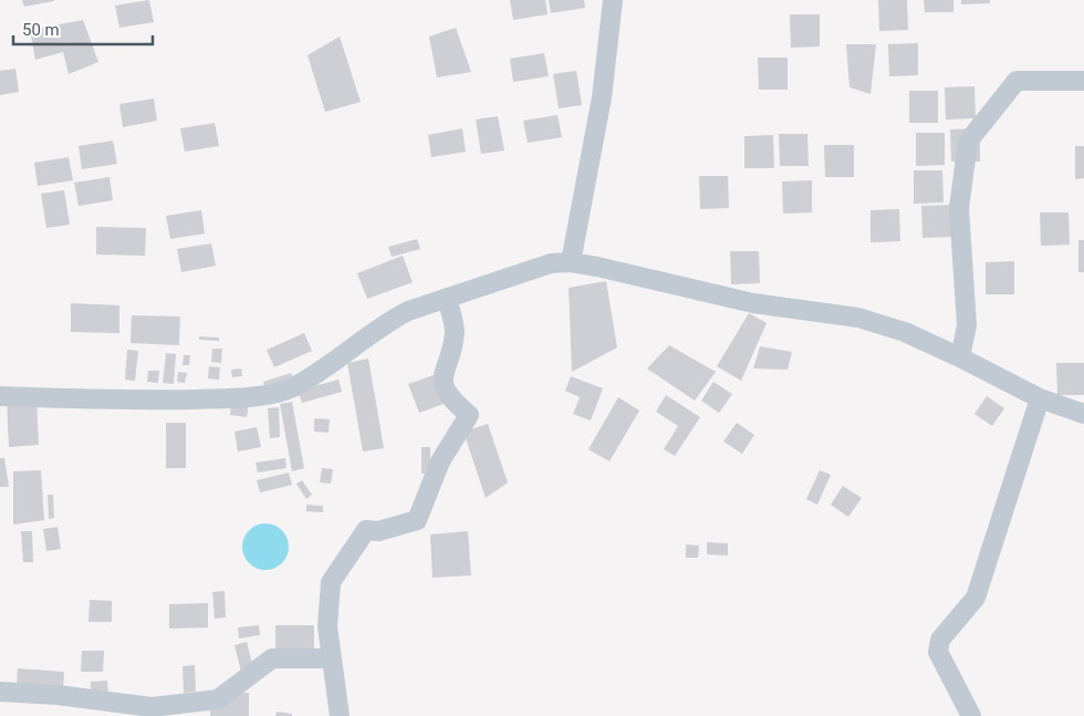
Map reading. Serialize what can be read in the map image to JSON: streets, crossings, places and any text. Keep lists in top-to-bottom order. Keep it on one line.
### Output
{"scale_bar":"50 m"}
